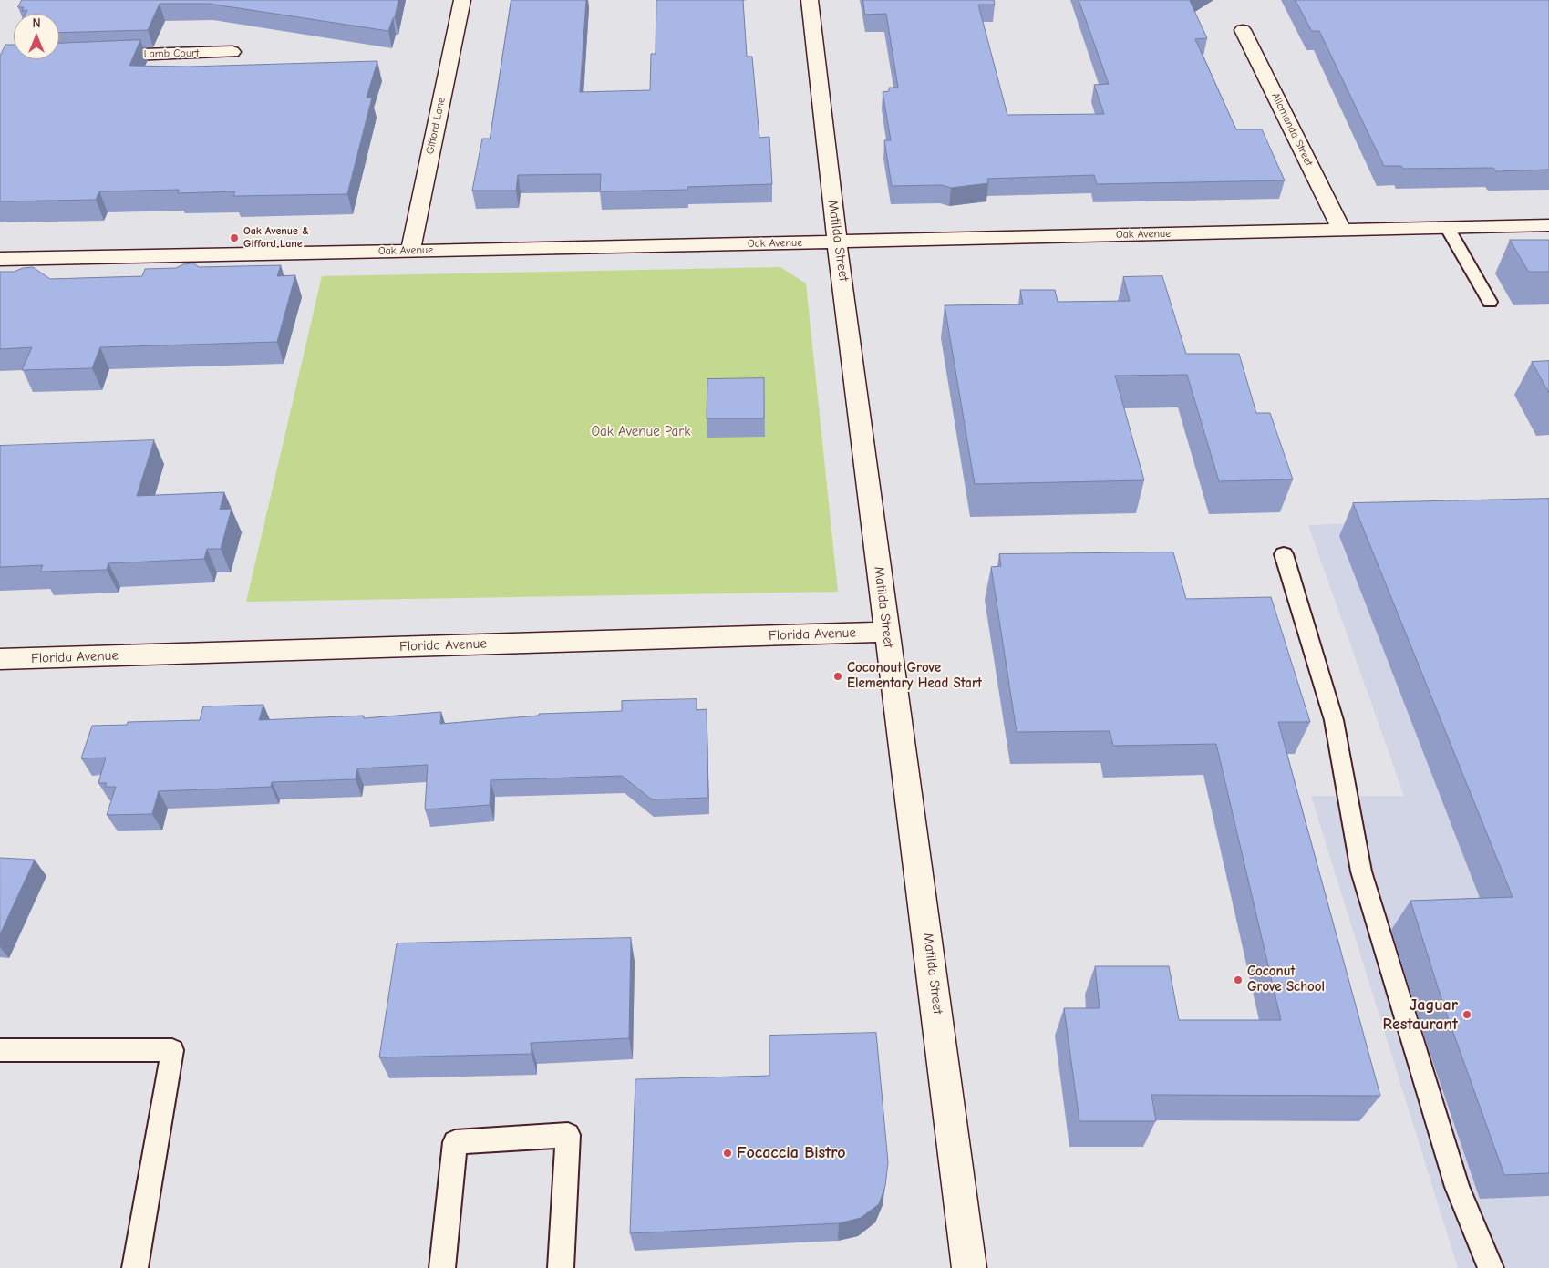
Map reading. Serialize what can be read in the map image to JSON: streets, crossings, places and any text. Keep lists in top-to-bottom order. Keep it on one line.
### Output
{"streets":{"street":["Lamb Court","Gifford Lane","Allamanda Street","Oak Avenue","Matilda Street","Florida Avenue"]},"crossings":[["Gifford Lane","Oak Avenue"],["Allamanda Street","Oak Avenue"],["Oak Avenue","Matilda Street"],["Matilda Street","Florida Avenue"]],"parks":["Oak Avenue Park"],"places":["Oak Avenue & Gifford Lane","Coconout Grove Elementary Head Start","Coconut Grove School","Jaguar Restaurant","Focaccia Bistro"],"north":"top"}
